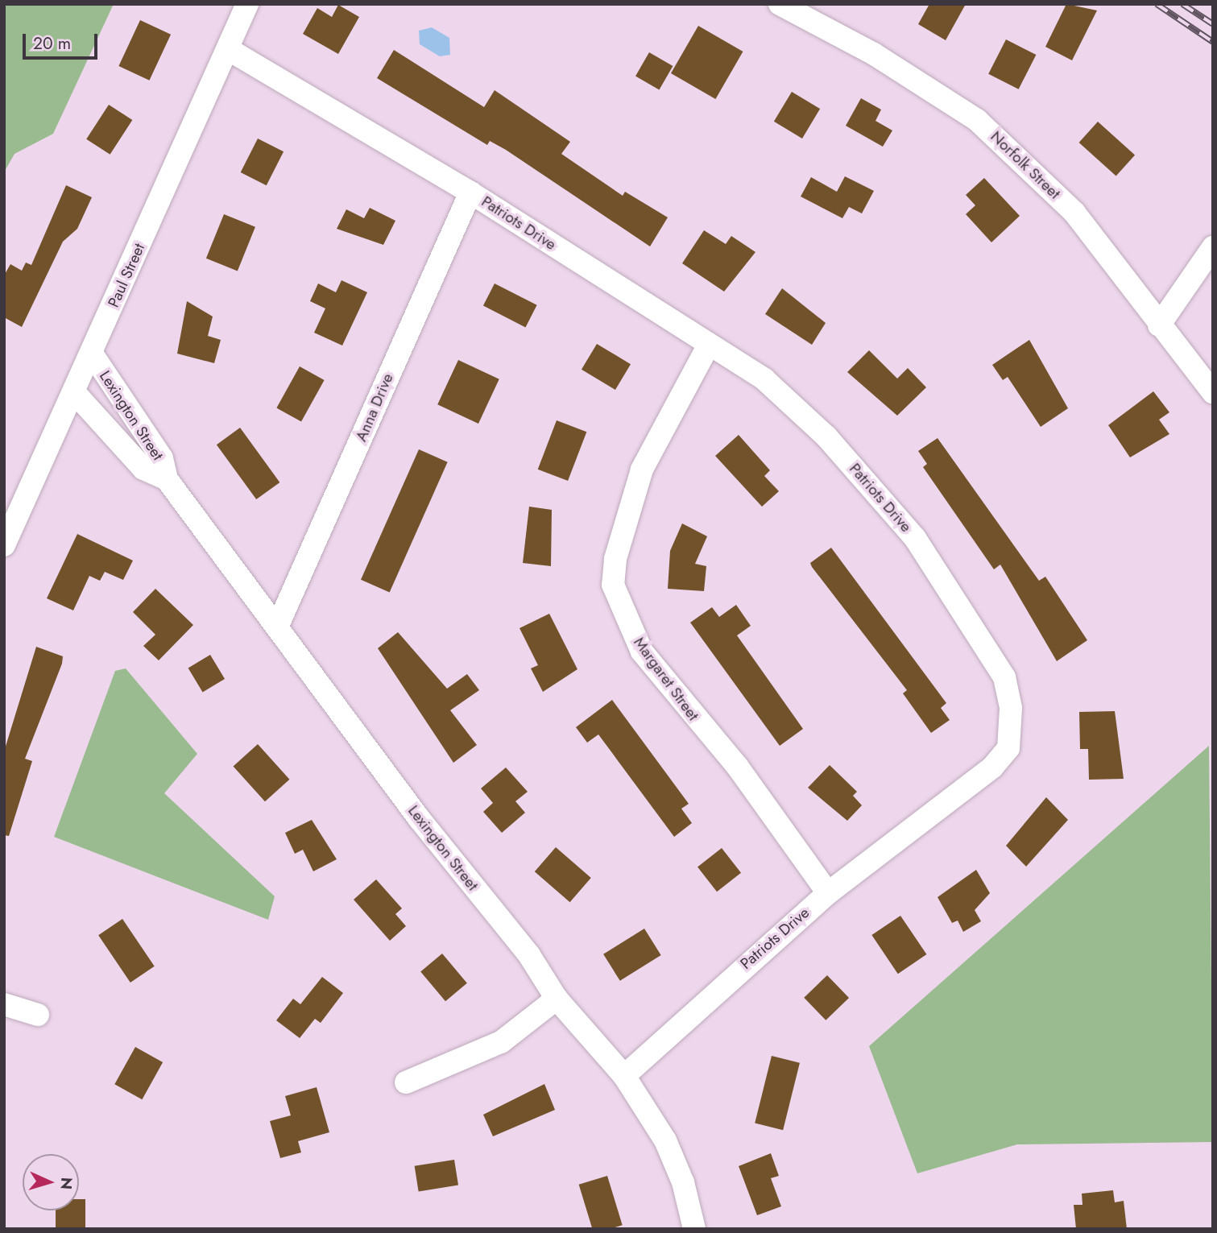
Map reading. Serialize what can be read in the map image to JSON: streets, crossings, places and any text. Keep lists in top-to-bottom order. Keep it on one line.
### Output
{"streets":{"street":["Norfolk Street","Patriots Drive","Paul Street","Anna Drive","Lexington Street","Margaret Street"]},"crossings":[["Patriots Drive","Paul Street"],["Patriots Drive","Anna Drive"],["Patriots Drive","Lexington Street"],["Patriots Drive","Margaret Street"],["Paul Street","Lexington Street"],["Anna Drive","Lexington Street"]],"scale_bar":"20 m","north":"right"}
